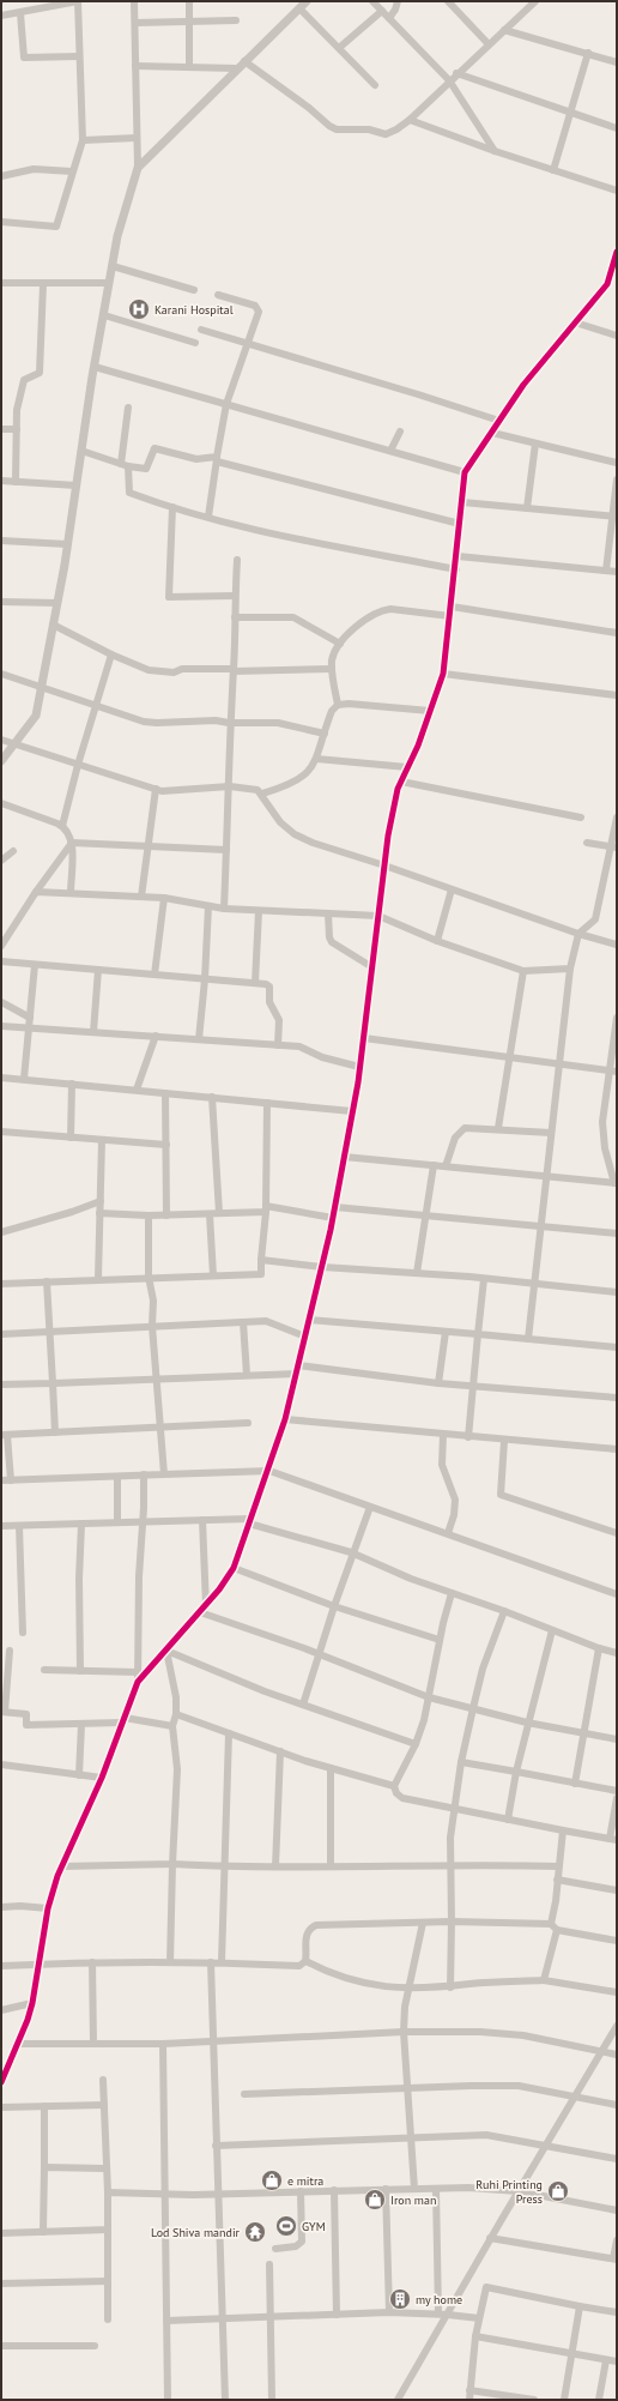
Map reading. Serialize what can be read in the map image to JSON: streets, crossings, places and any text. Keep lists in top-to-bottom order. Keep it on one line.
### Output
{"places":{"hospital":["Karani Hospital"],"shop":["e mitra","Ruhi Printing Press","Iron man"],"sports":["GYM"],"temple":["Lod Shiva mandir"],"building":["my home"]}}
